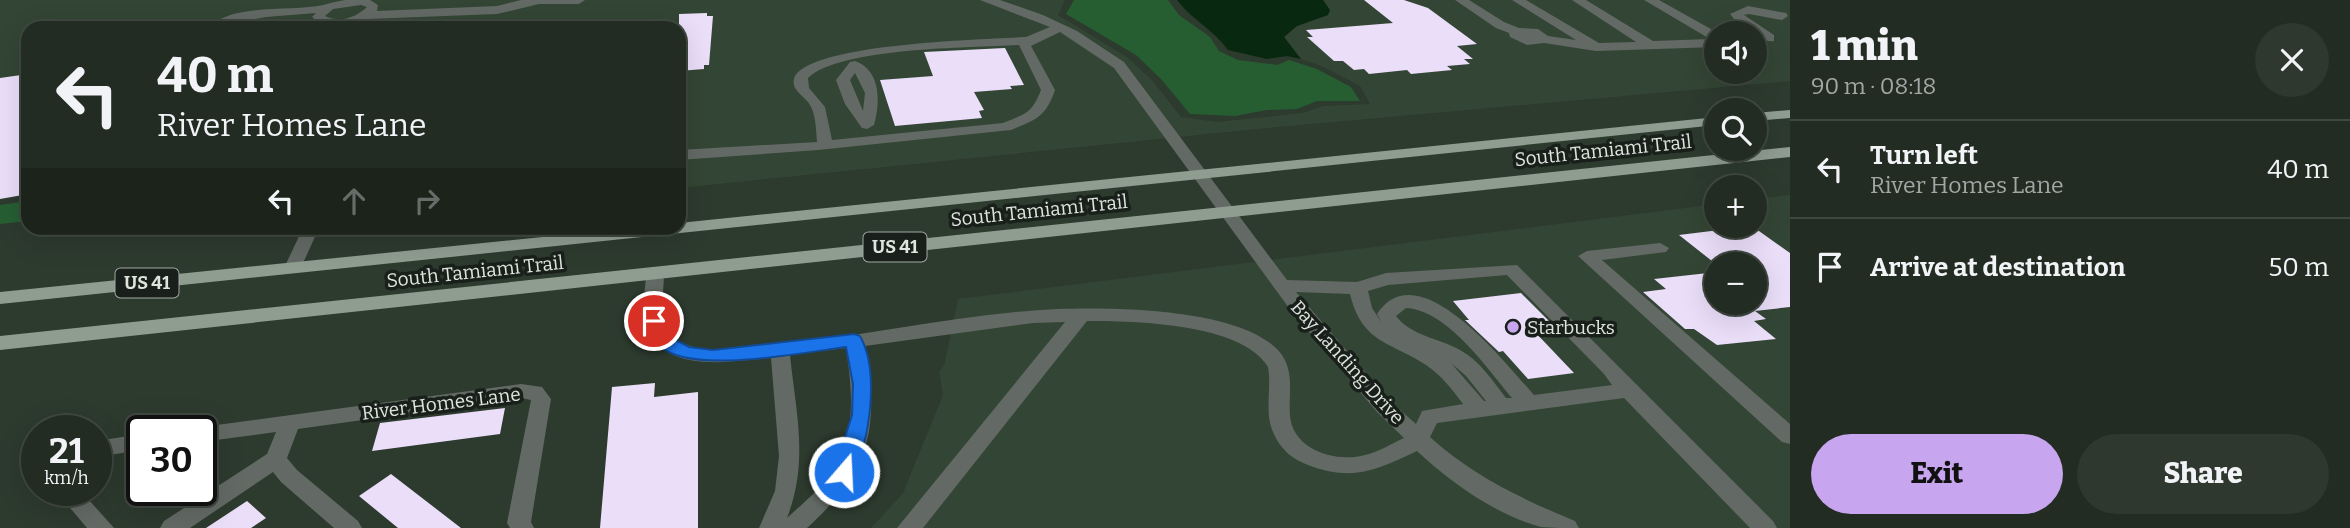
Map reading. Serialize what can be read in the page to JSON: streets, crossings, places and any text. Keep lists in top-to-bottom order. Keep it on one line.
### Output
{"streets":{"main road":["South Tamiami Trail","US 41"],"street":["Bay Landing Drive","River Homes Lane"]},"crossings":[["South Tamiami Trail","Bay Landing Drive"]],"places":["Starbucks"],"page":{"heading":["1 min","90 m · 08:18"],"map_buttons":["+","−"],"turn":["40 m","River Homes Lane"],"list":[{"name":"Turn left","note":"River Homes Lane","value":"40 m"},{"name":"Arrive at destination","value":"50 m"}],"speed":"21 km/h","limit":"30","buttons":["Exit","Share"]}}
